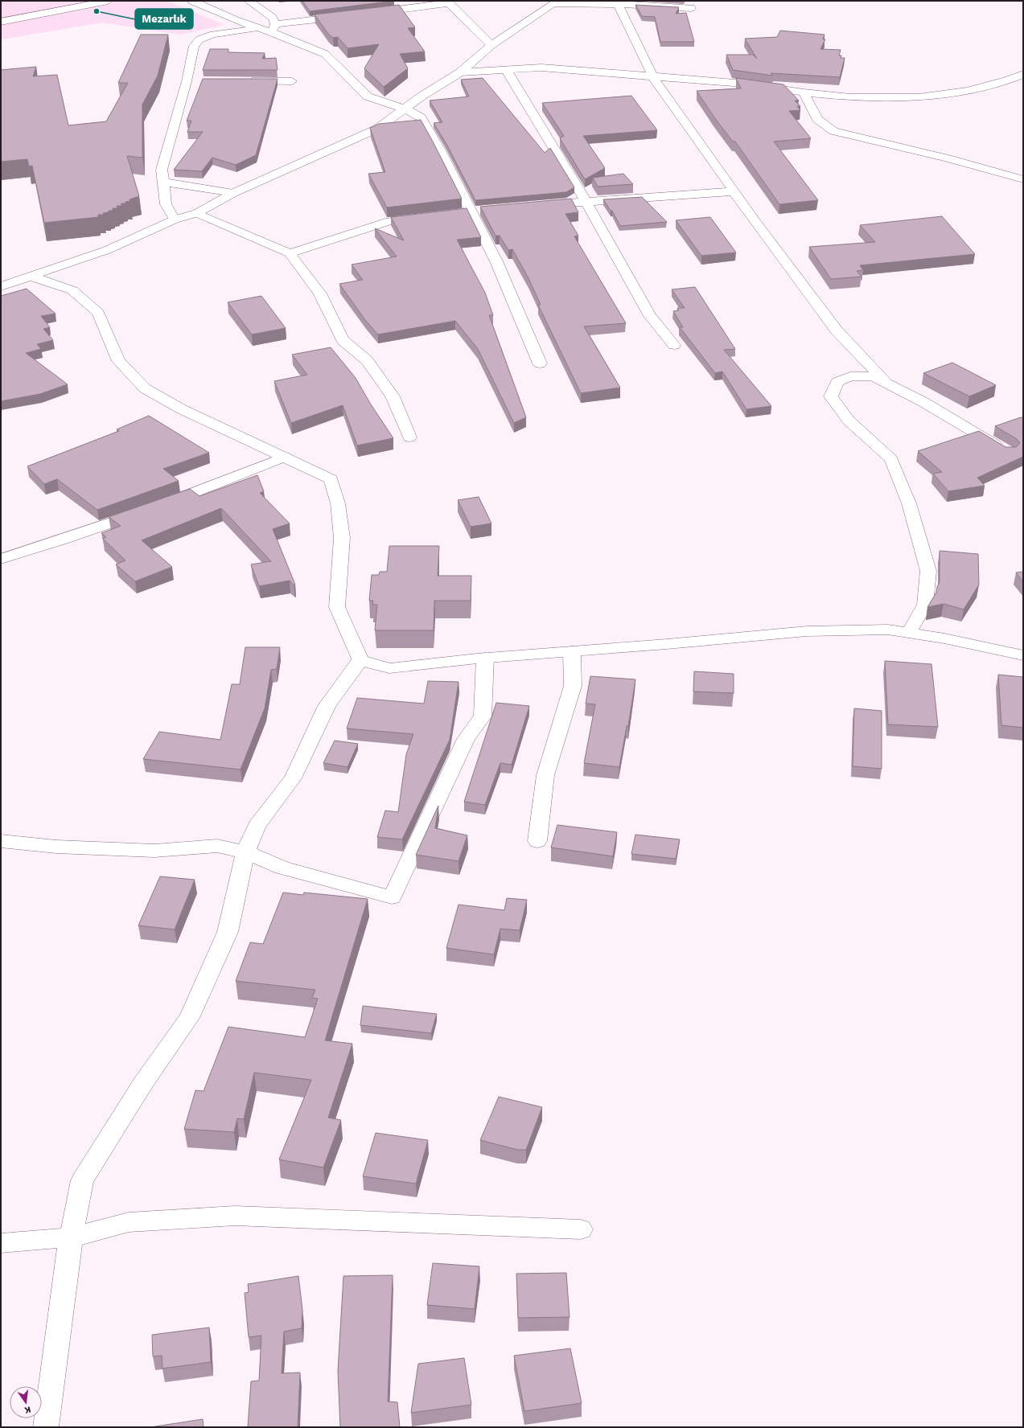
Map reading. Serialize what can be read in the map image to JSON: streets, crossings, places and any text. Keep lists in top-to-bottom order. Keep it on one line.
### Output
{"places":["Mezarlık"],"north":"bottom"}
